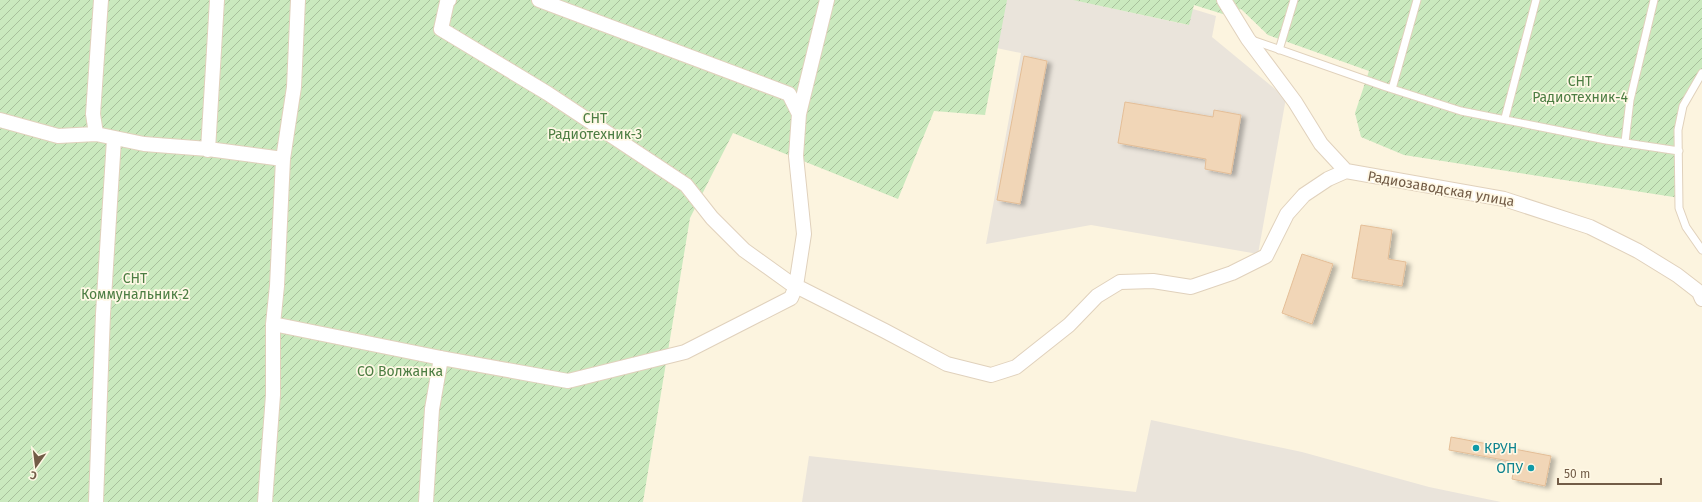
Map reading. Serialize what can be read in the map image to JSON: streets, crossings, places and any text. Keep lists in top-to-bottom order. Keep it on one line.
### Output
{"streets":{"street":["Радиозаводская улица"]},"parks":["СНТ Радиотехник-4","СНТ Радиотехник-3","СНТ Коммунальник-2","СО Волжанка"],"places":["КРУН","ОПУ"],"scale_bar":"50 m","north":"bottom"}
